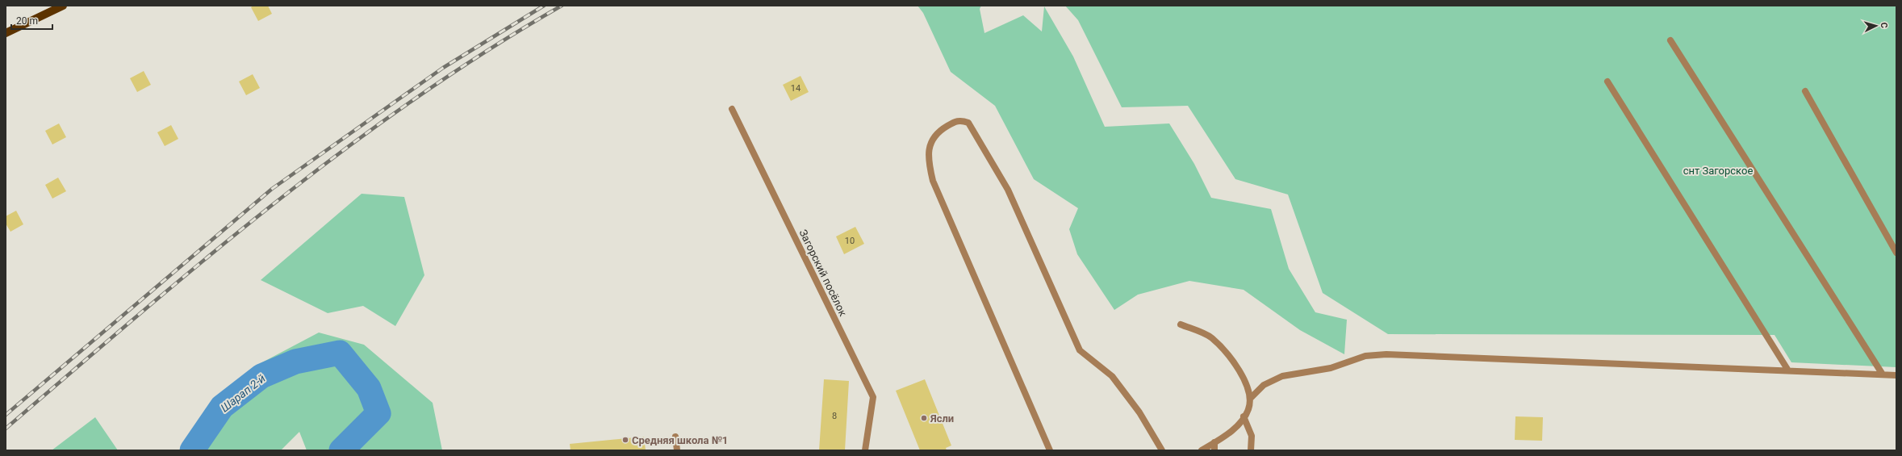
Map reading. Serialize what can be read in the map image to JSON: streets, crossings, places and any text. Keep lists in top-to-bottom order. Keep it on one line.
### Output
{"streets":{"street":["Загорский посёлок"]},"water":["Шарап 2-й"],"parks":["снт Загорское"],"places":["Ясли","Средняя школа №1"],"house_numbers":["14","10","8"],"scale_bar":"20 m","north":"right"}
